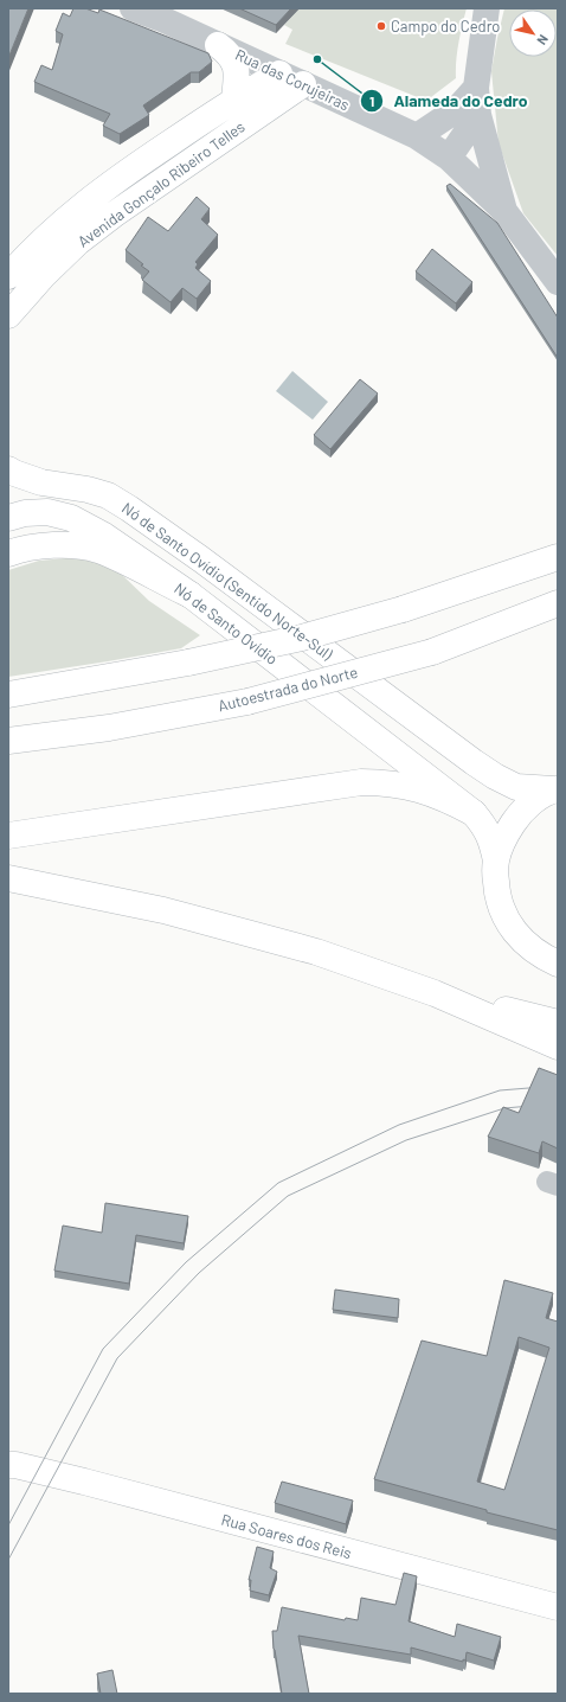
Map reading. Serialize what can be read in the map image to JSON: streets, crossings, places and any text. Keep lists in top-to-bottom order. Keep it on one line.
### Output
{"streets":{"main road":["Avenida Gonçalo Ribeiro Telles","Nó de Santo Ovídio (Sentido Norte-Sul)","Nó de Santo Ovídio","Autoestrada do Norte","Rua Soares dos Reis"],"street":["Rua das Corujeiras"]},"crossings":[["Rua das Corujeiras","Avenida Gonçalo Ribeiro Telles"]],"places":["Campo do Cedro","Alameda do Cedro"],"north":"bottom right"}
